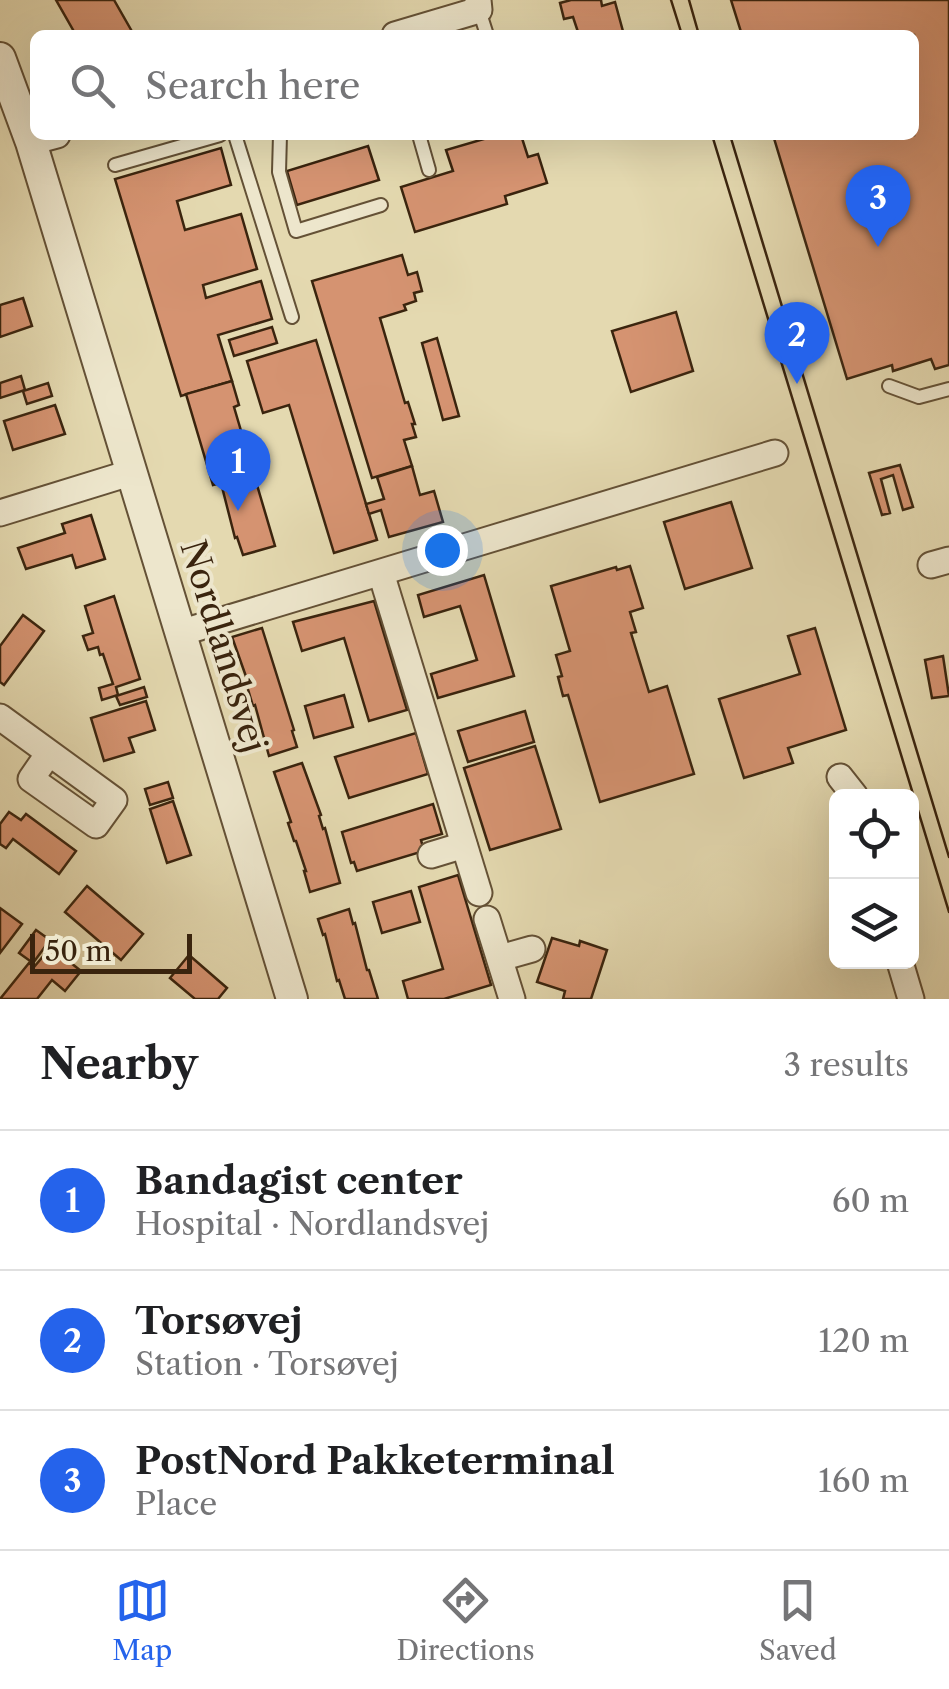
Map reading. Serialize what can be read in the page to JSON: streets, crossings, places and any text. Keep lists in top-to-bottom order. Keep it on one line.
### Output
{"streets":{"street":["Nordlandsvej"]},"scale_bar":"50 m","page":{"search":"Search here","pins":["3","2","1"],"scale":"50 m","heading":["Nearby","3 results"],"list":[{"mark":"1","name":"Bandagist center","note":"Hospital · Nordlandsvej","value":"60 m"},{"mark":"2","name":"Torsøvej","note":"Station · Torsøvej","value":"120 m"},{"mark":"3","name":"PostNord Pakketerminal","note":"Place","value":"160 m"}],"nav":["Map","Directions","Saved"]}}
